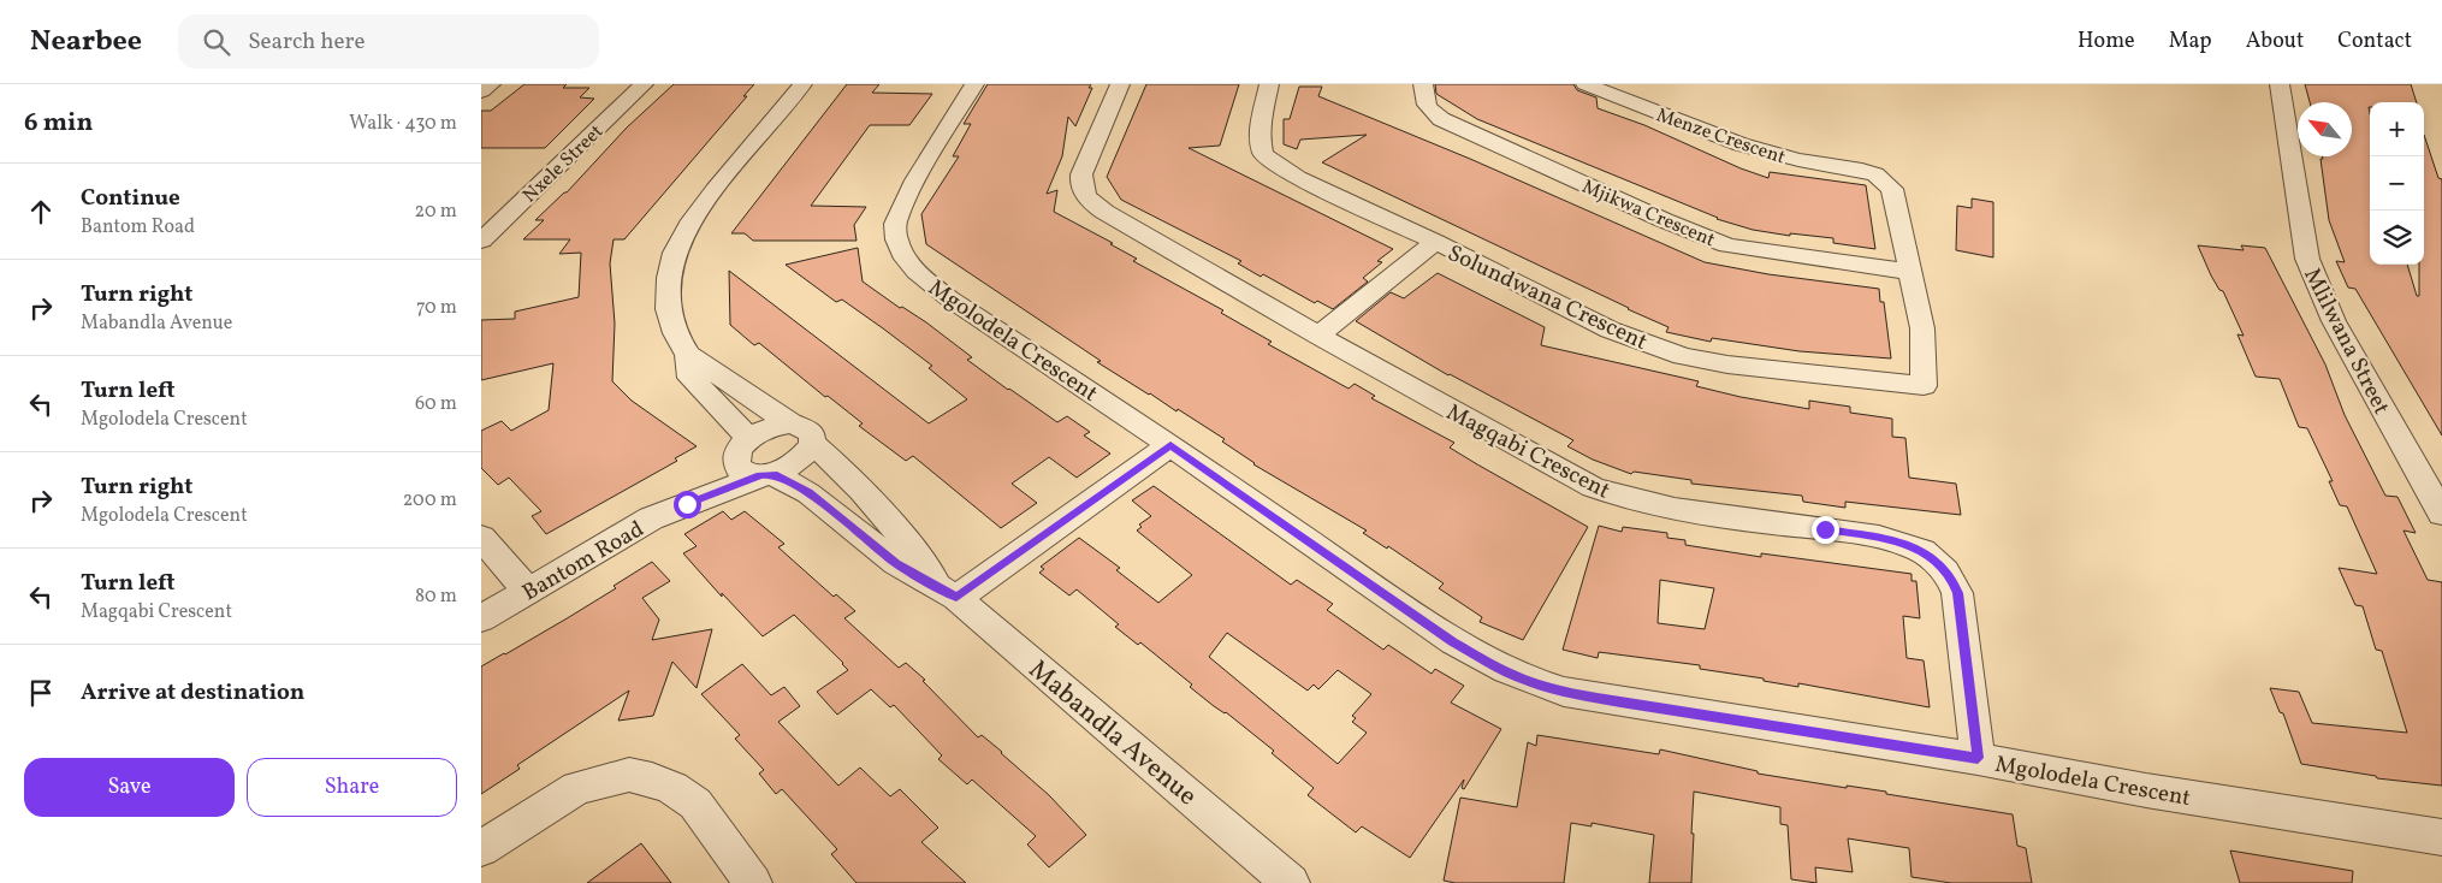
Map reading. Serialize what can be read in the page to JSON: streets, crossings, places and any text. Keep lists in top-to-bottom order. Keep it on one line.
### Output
{"streets":{"street":["Menze Crescent","Nxele Street","Mjikwa Crescent","Solundwana Crescent","Mgolodela Crescent","Mlilwana Street","Magqabi Crescent","Bantom Road","Mabandla Avenue"]},"crossings":[["Menze Crescent","Mjikwa Crescent"],["Menze Crescent","Solundwana Crescent"],["Mjikwa Crescent","Solundwana Crescent"],["Mgolodela Crescent","Magqabi Crescent"],["Bantom Road","Mabandla Avenue"]],"north":"top left","page":{"header":"Nearbee","search":"Search here","nav":["Home","Map","About","Contact"],"heading":["6 min","Walk · 430 m"],"map_buttons":["+","−"],"list":[["Continue","Bantom Road","20 m"],["Turn right","Mabandla Avenue","70 m"],["Turn left","Mgolodela Crescent","60 m"],["Turn right","Mgolodela Crescent","200 m"],["Turn left","Magqabi Crescent","80 m"],"Arrive at destination"],"buttons":["Save","Share"]}}
